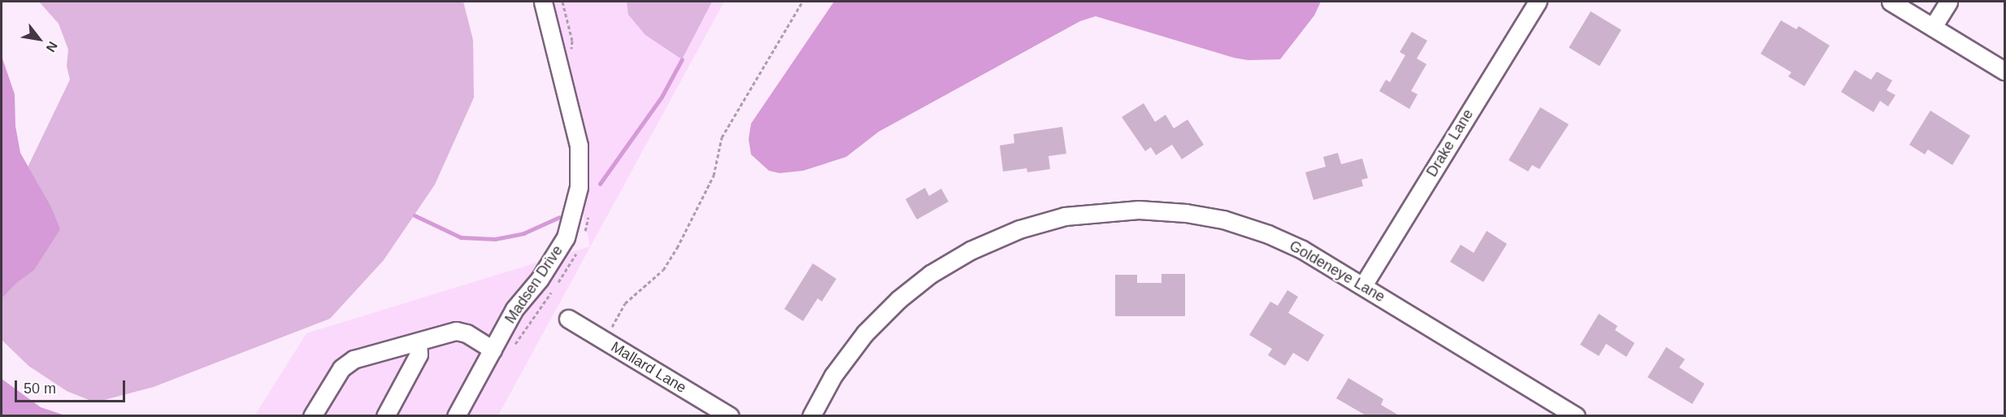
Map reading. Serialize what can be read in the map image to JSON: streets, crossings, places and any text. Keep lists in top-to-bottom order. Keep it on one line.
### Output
{"streets":{"street":["Drake Lane","Goldeneye Lane","Madsen Drive","Mallard Lane"]},"crossings":[["Drake Lane","Goldeneye Lane"]],"scale_bar":"50 m","north":"bottom right"}
